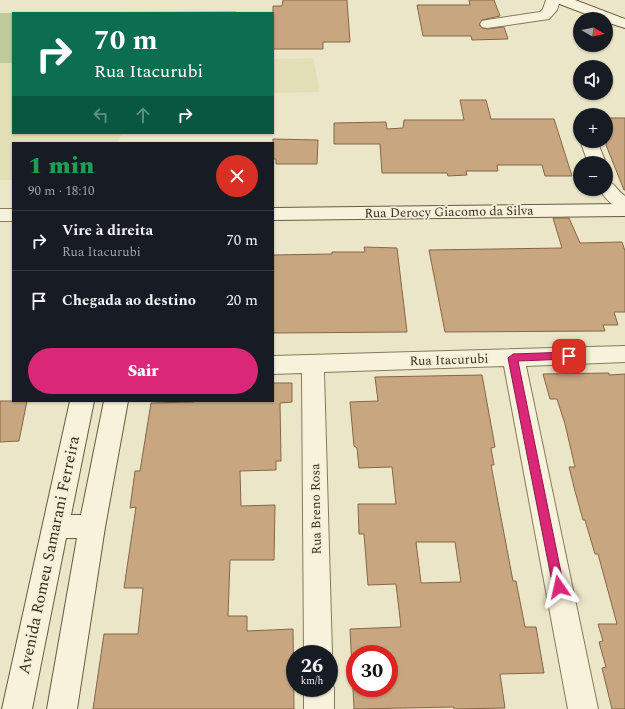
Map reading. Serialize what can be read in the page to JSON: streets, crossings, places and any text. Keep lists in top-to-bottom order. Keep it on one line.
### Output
{"streets":{"street":["Rua Derocy Giacomo da Silva","Rua Itacurubi","Rua Breno Rosa","Avenida Romeu Samarani Ferreira"]},"crossings":[["Rua Itacurubi","Rua Breno Rosa"]],"north":"right","page":{"map_buttons":["+","−"],"turn":["70 m","Rua Itacurubi"],"heading":["1 min","90 m · 18:10"],"list":[{"name":"Vire à direita","note":"Rua Itacurubi","value":"70 m"},{"name":"Chegada ao destino","value":"20 m"}],"buttons":"Sair","speed":"26 km/h","limit":"30"}}
